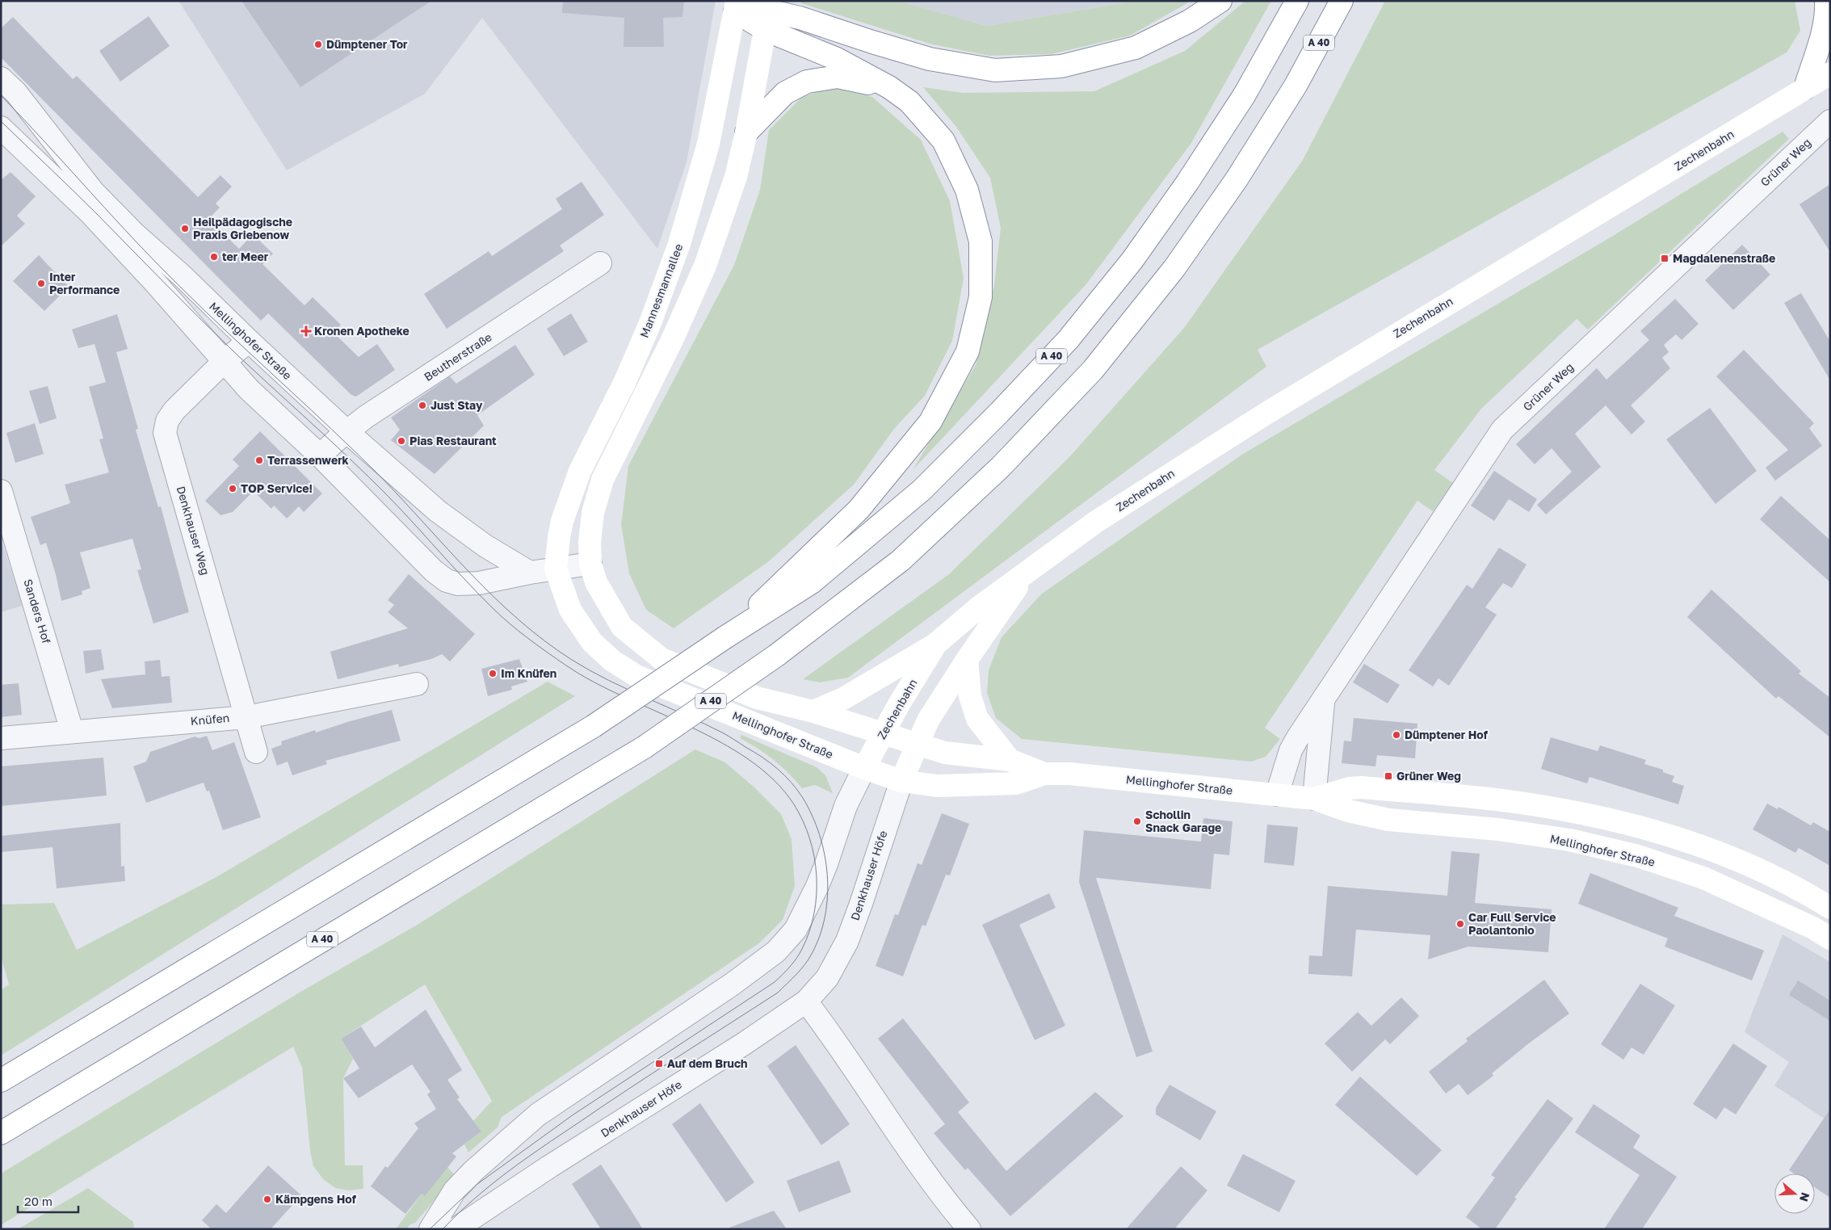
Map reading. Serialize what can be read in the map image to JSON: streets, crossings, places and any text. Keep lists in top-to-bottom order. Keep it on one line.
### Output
{"streets":{"main road":["A 40","Zechenbahn","Mannesmannallee","Mellinghofer Straße"],"street":["Grüner Weg","Beutherstraße","Denkhauser Weg","Sanders Hof","Knüfen","Denkhauser Höfe"]},"crossings":[["Zechenbahn","Mellinghofer Straße"],["Zechenbahn","Denkhauser Höfe"],["Grüner Weg","Mellinghofer Straße"],["Mannesmannallee","Mellinghofer Straße"],["Mellinghofer Straße","Beutherstraße"],["Mellinghofer Straße","Denkhauser Weg"],["Mellinghofer Straße","Denkhauser Höfe"],["Denkhauser Weg","Knüfen"],["Sanders Hof","Knüfen"]],"places":{"other":["Dümptener Tor","Heilpädagogische Praxis Griebenow","ter Meer","Inter Performance","Just Stay","Pias Restaurant","Terrassenwerk","TOP Service!","Im Knüfen","Dümptener Hof","Schollin Snack Garage","Car Full Service Paolantonio","Kämpgens Hof"],"transit":["Magdalenenstraße","Grüner Weg","Auf dem Bruch"],"health":["Kronen Apotheke"]},"scale_bar":"20 m","north":"right"}
